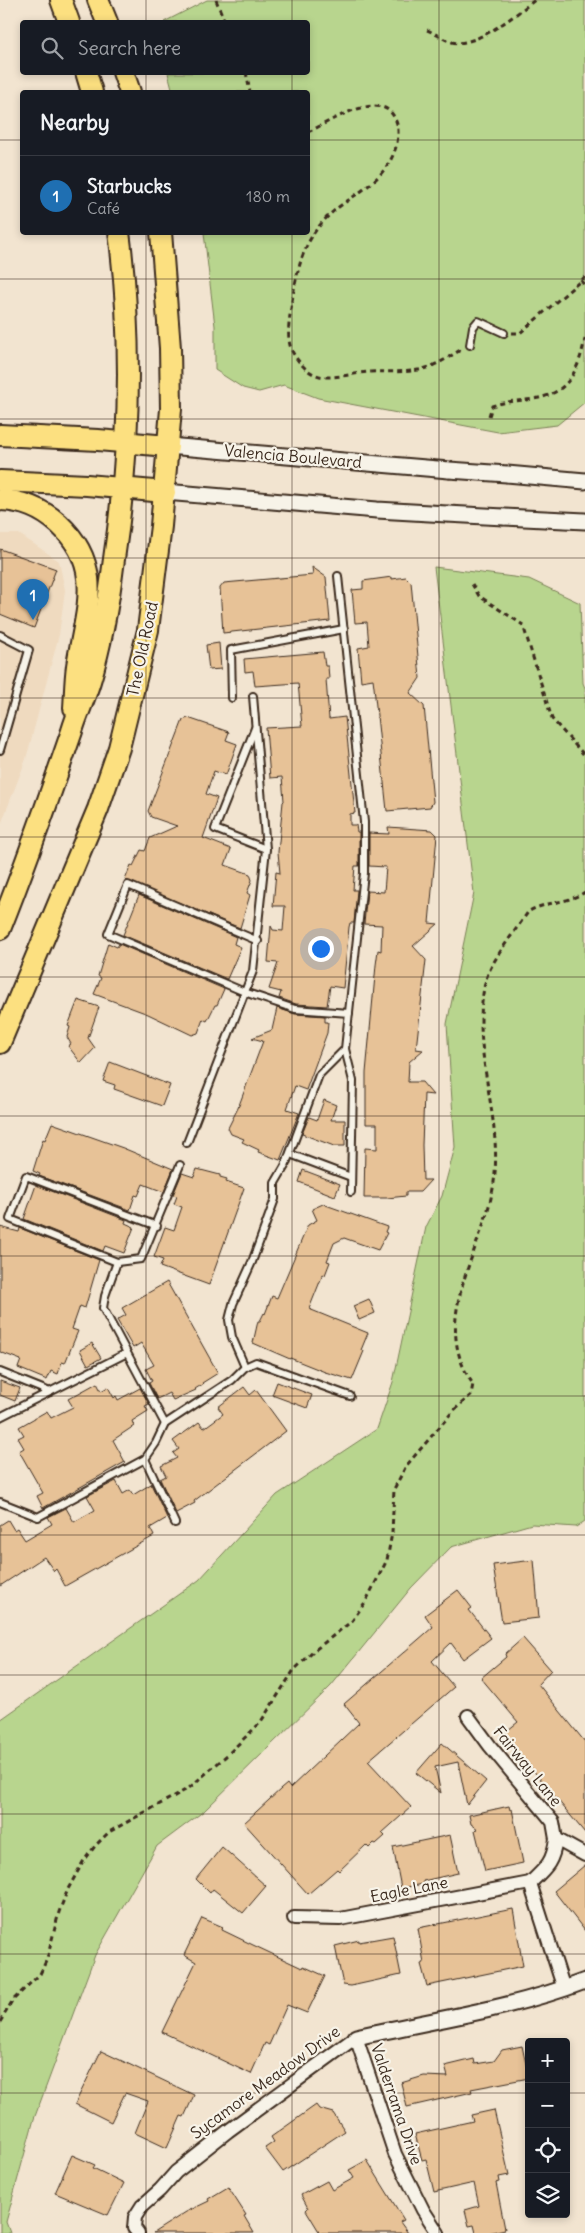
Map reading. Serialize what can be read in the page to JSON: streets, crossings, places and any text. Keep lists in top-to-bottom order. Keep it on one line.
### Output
{"streets":{"main road":["Valencia Boulevard","The Old Road"],"street":["Fairway Lane","Eagle Lane","Sycamore Meadow Drive","Valderrama Drive"]},"crossings":[["Valencia Boulevard","The Old Road"],["Sycamore Meadow Drive","Valderrama Drive"]],"page":{"search":"Search here","heading":"Nearby","list":[{"mark":"1","name":"Starbucks","note":"Café","value":"180 m"}],"pins":"1","map_buttons":["+","−"]}}
